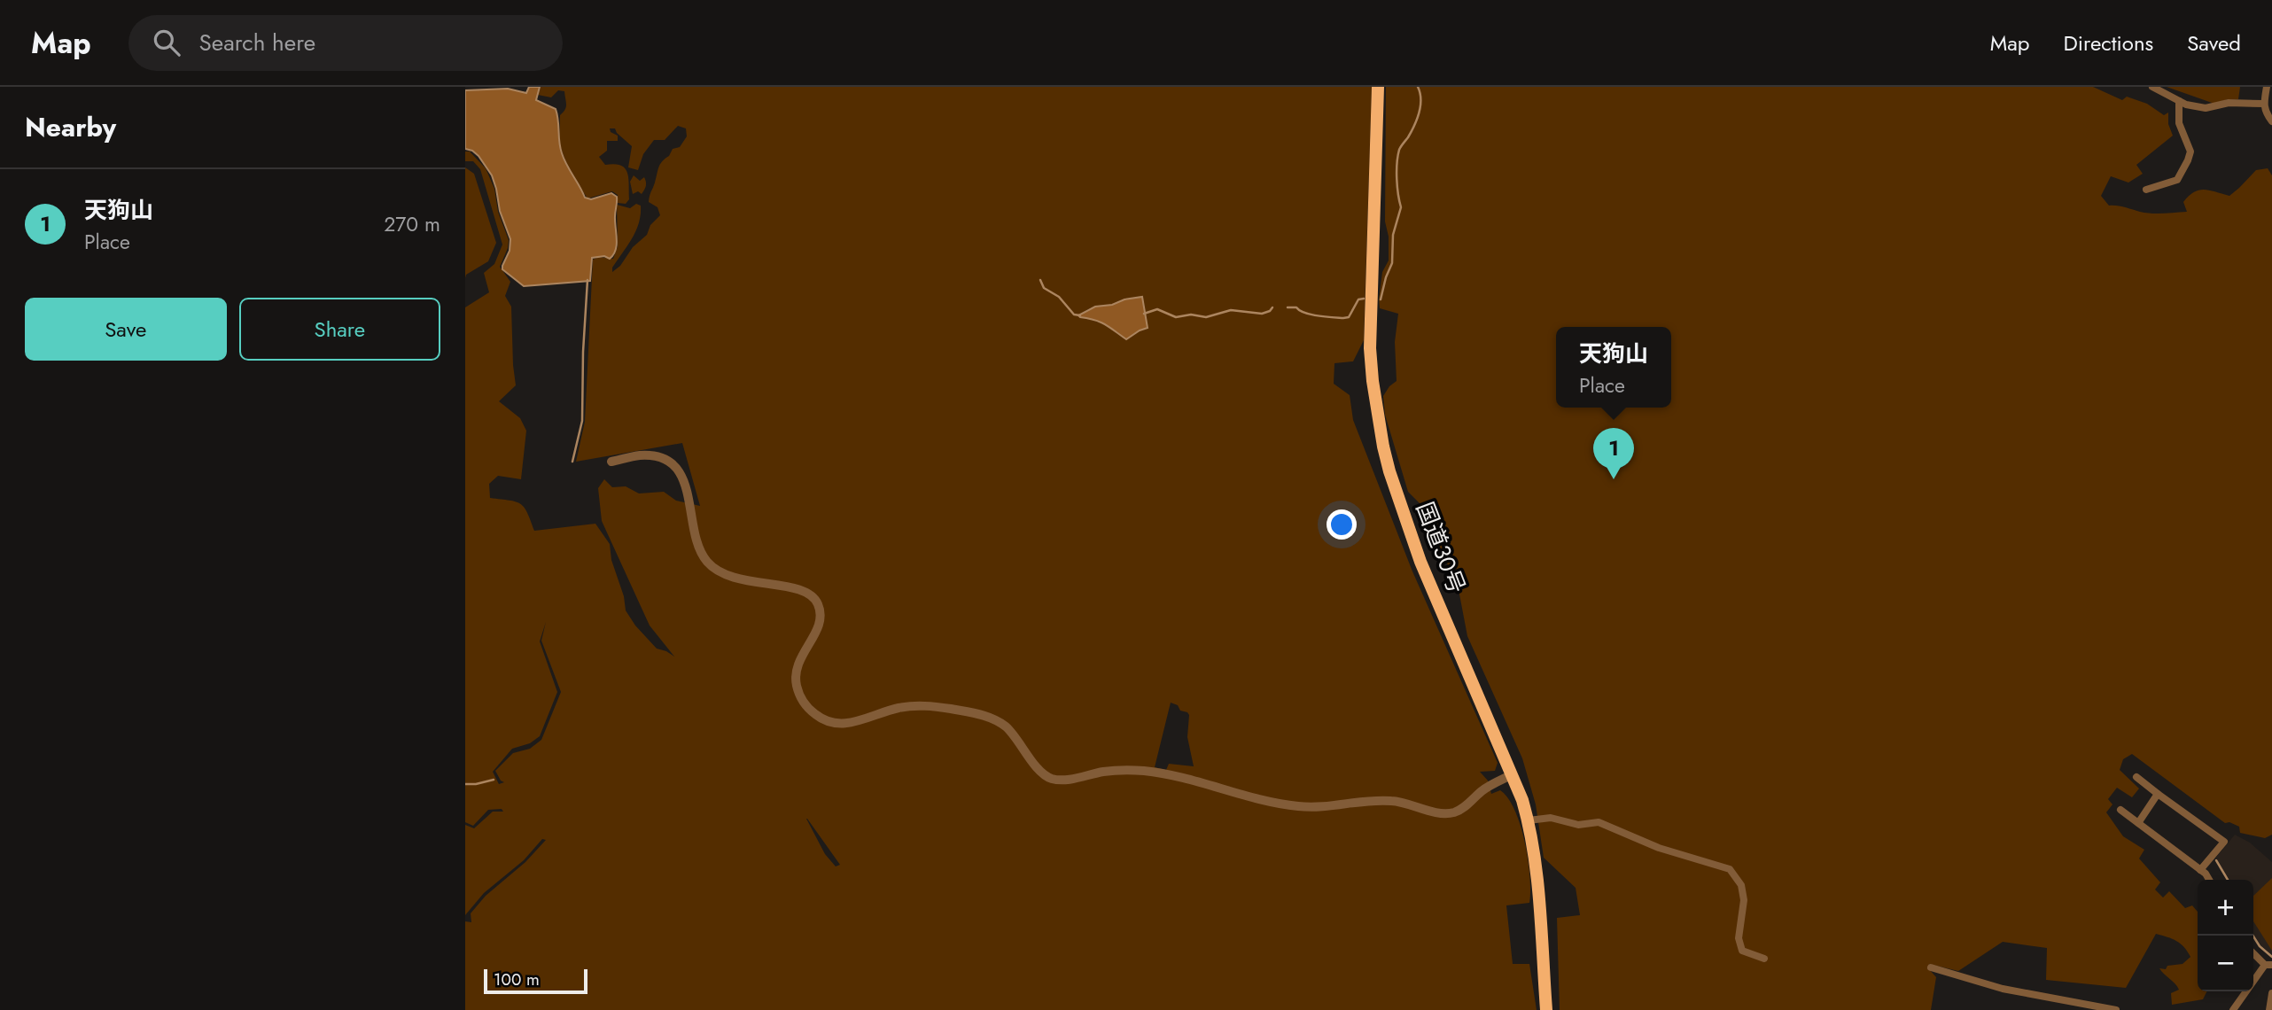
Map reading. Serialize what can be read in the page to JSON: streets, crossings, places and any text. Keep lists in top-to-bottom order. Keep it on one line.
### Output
{"streets":{"highway":["国道30号"]},"scale_bar":"100 m","page":{"header":"Map","search":"Search here","nav":["Map","Directions","Saved"],"heading":"Nearby","list":[{"mark":"1","name":"天狗山","note":"Place","value":"270 m"}],"buttons":["Save","Share"],"popup":["天狗山","Place"],"pins":"1","map_buttons":["+","−"],"scale":"100 m"}}
